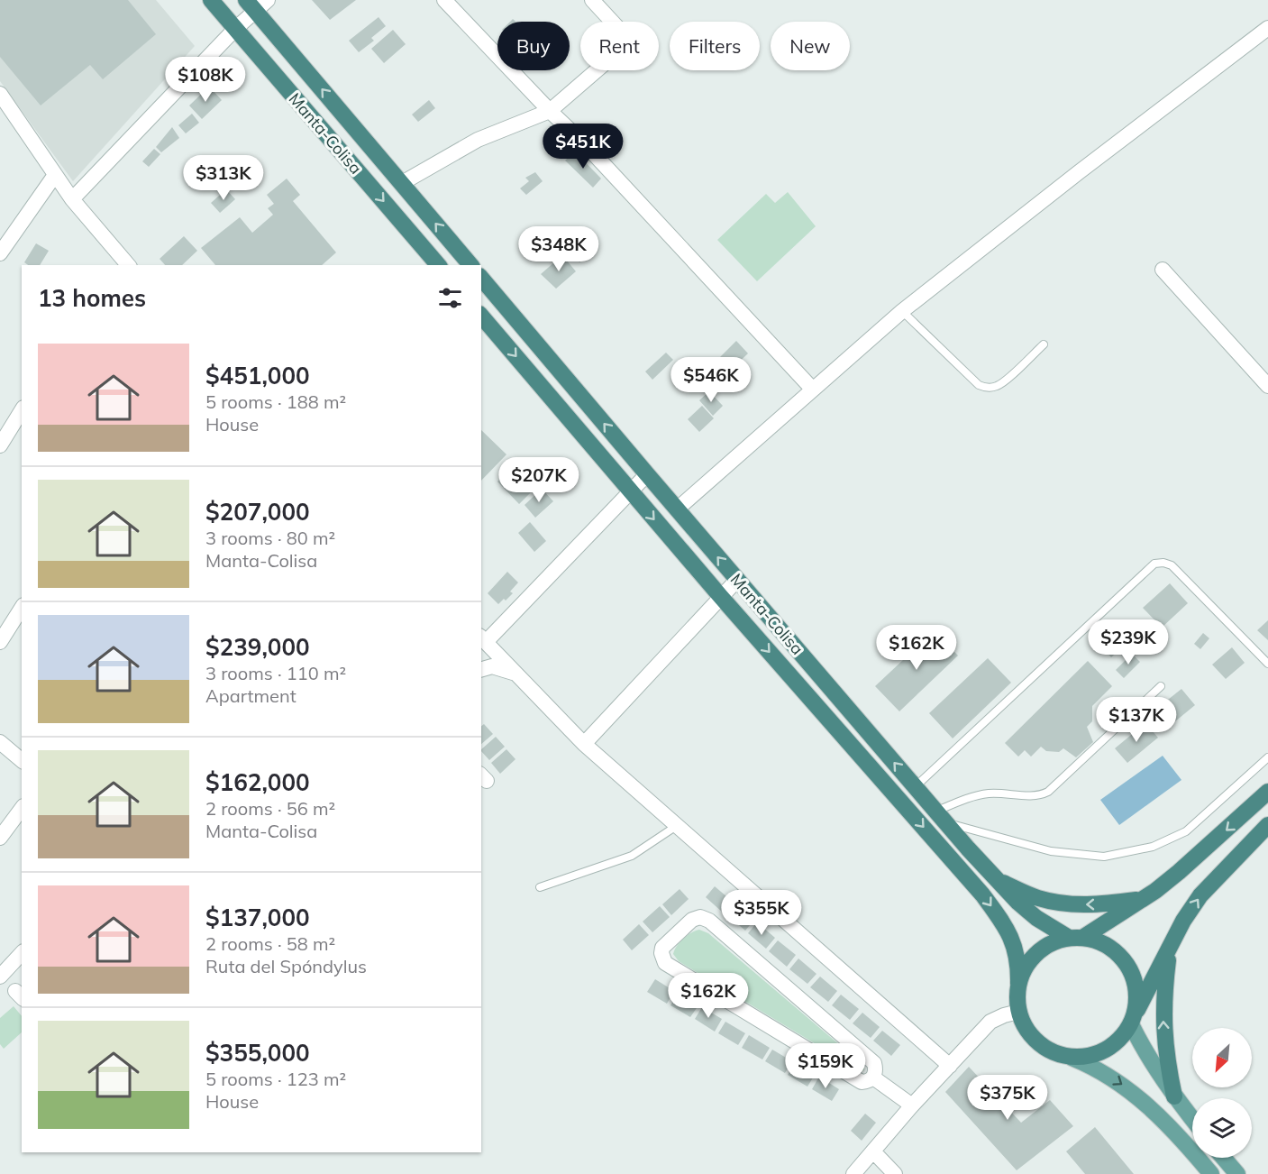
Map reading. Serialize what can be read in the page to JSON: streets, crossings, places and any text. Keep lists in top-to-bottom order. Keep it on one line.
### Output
{"streets":{"highway":["Manta-Colisa"]},"north":"bottom left","page":{"chip":["Buy","Rent","Filters","New"],"price":["$108K","$451K","$313K","$348K","$546K","$207K","$239K","$162K","$137K","$355K","$162K","$159K","$375K"],"heading":"13 homes","list":[{"name":"$451,000","note":"5 rooms · 188 m² · House"},{"name":"$207,000","note":"3 rooms · 80 m² · Manta-Colisa"},{"name":"$239,000","note":"3 rooms · 110 m² · Apartment"},{"name":"$162,000","note":"2 rooms · 56 m² · Manta-Colisa"},{"name":"$137,000","note":"2 rooms · 58 m² · Ruta del Spóndylus"},{"name":"$355,000","note":"5 rooms · 123 m² · House"}]}}
